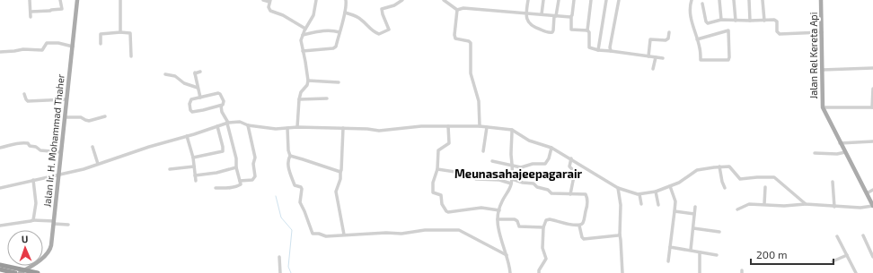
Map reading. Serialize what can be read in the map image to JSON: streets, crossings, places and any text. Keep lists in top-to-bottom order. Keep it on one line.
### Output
{"streets":{"main road":["Jalan Rel Kereta Api","Jalan Ir. H. Mohammad Thaher"]},"districts":["Meunasahajeepagarair"],"scale_bar":"200 m","north":"top"}
